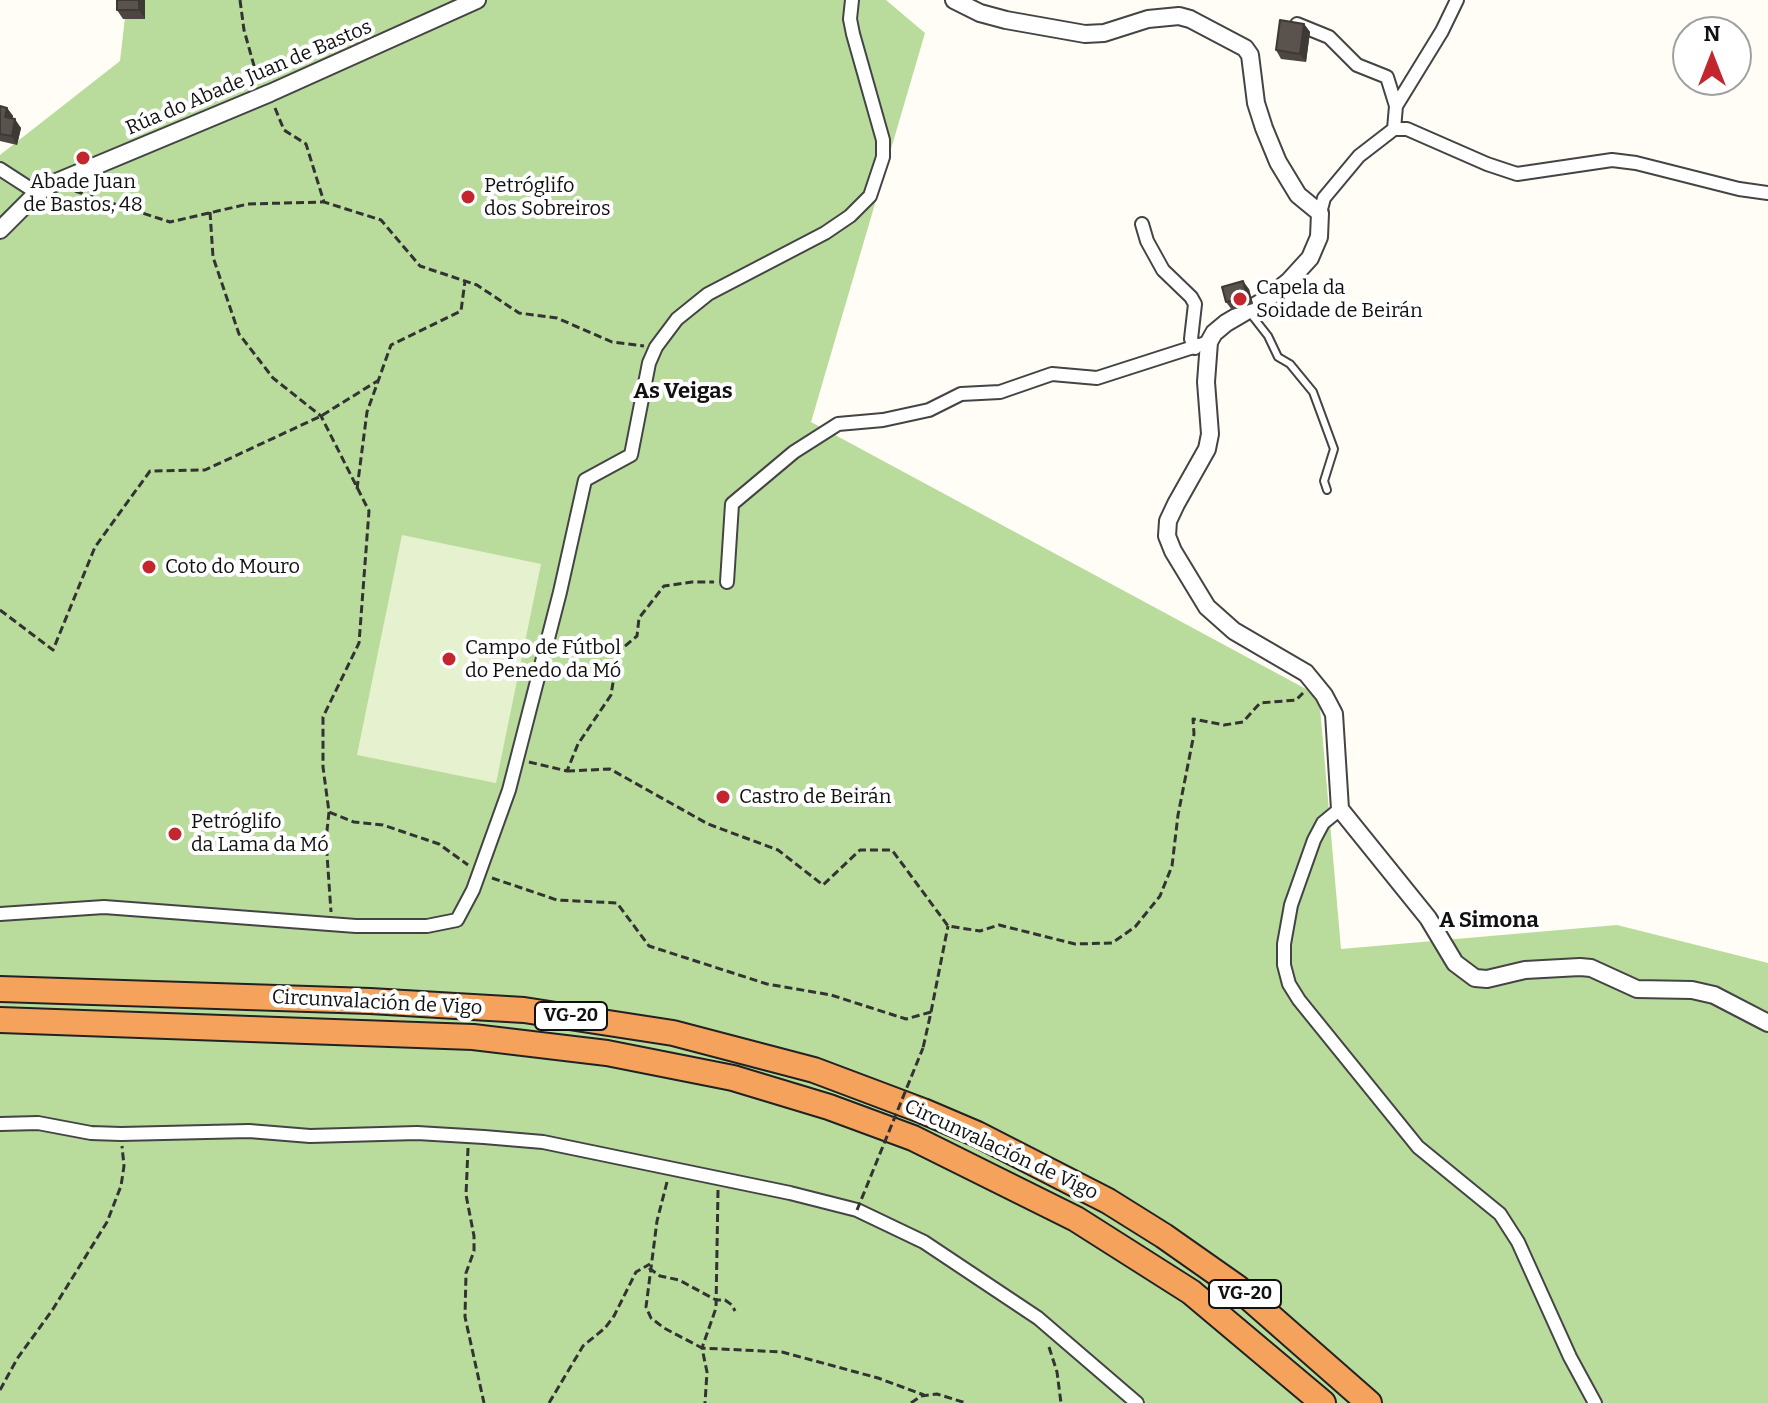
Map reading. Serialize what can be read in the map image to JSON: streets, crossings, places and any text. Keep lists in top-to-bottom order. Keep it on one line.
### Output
{"streets":{"highway":["Circunvalación de Vigo","VG-20"],"street":["Rúa do Abade Juan de Bastos"]},"districts":["As Veigas","A Simona"],"places":["Abade Juan de Bastos, 48","Petróglifo dos Sobreiros","Capela da Soidade de Beirán","Coto do Mouro","Campo de Fútbol do Penedo da Mó","Castro de Beirán","Petróglifo da Lama da Mó"],"north":"top"}
